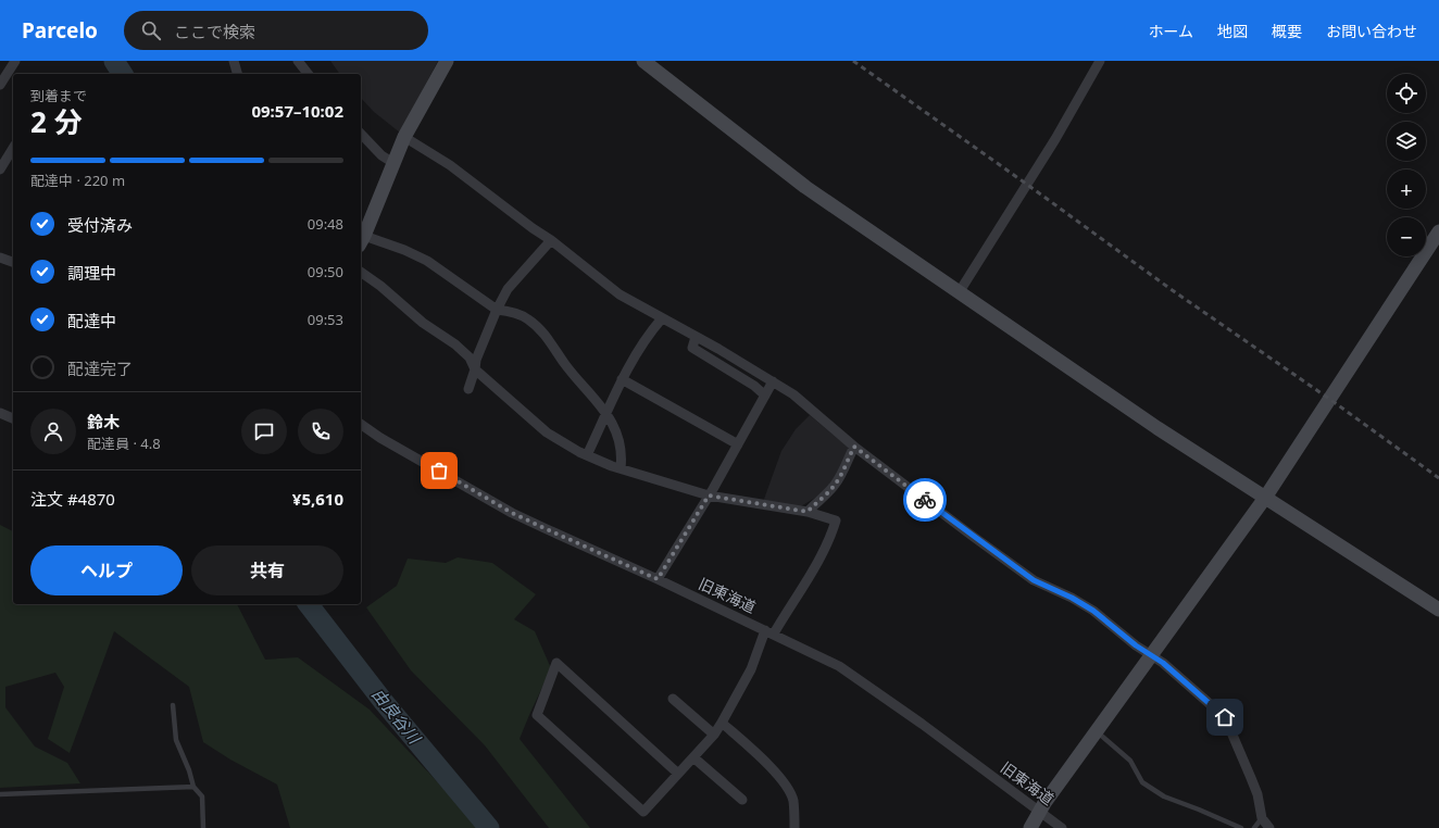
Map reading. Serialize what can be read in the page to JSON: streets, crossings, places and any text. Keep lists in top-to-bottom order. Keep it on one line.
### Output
{"streets":{"street":["旧東海道"]},"water":["由良谷川"],"page":{"header":"Parcelo","search":"ここで検索","nav":["ホーム","地図","概要","お問い合わせ"],"map_buttons":["+","−"],"heading":["2 分","到着まで","09:57–10:02"],"panel":["鈴木","配達員 · 4.8","注文 #4870","¥5,610"],"bar":"配達中 · 220 m","list":[["受付済み","09:48"],["調理中","09:50"],["配達中","09:53"],"配達完了"],"buttons":["ヘルプ","共有"]}}
